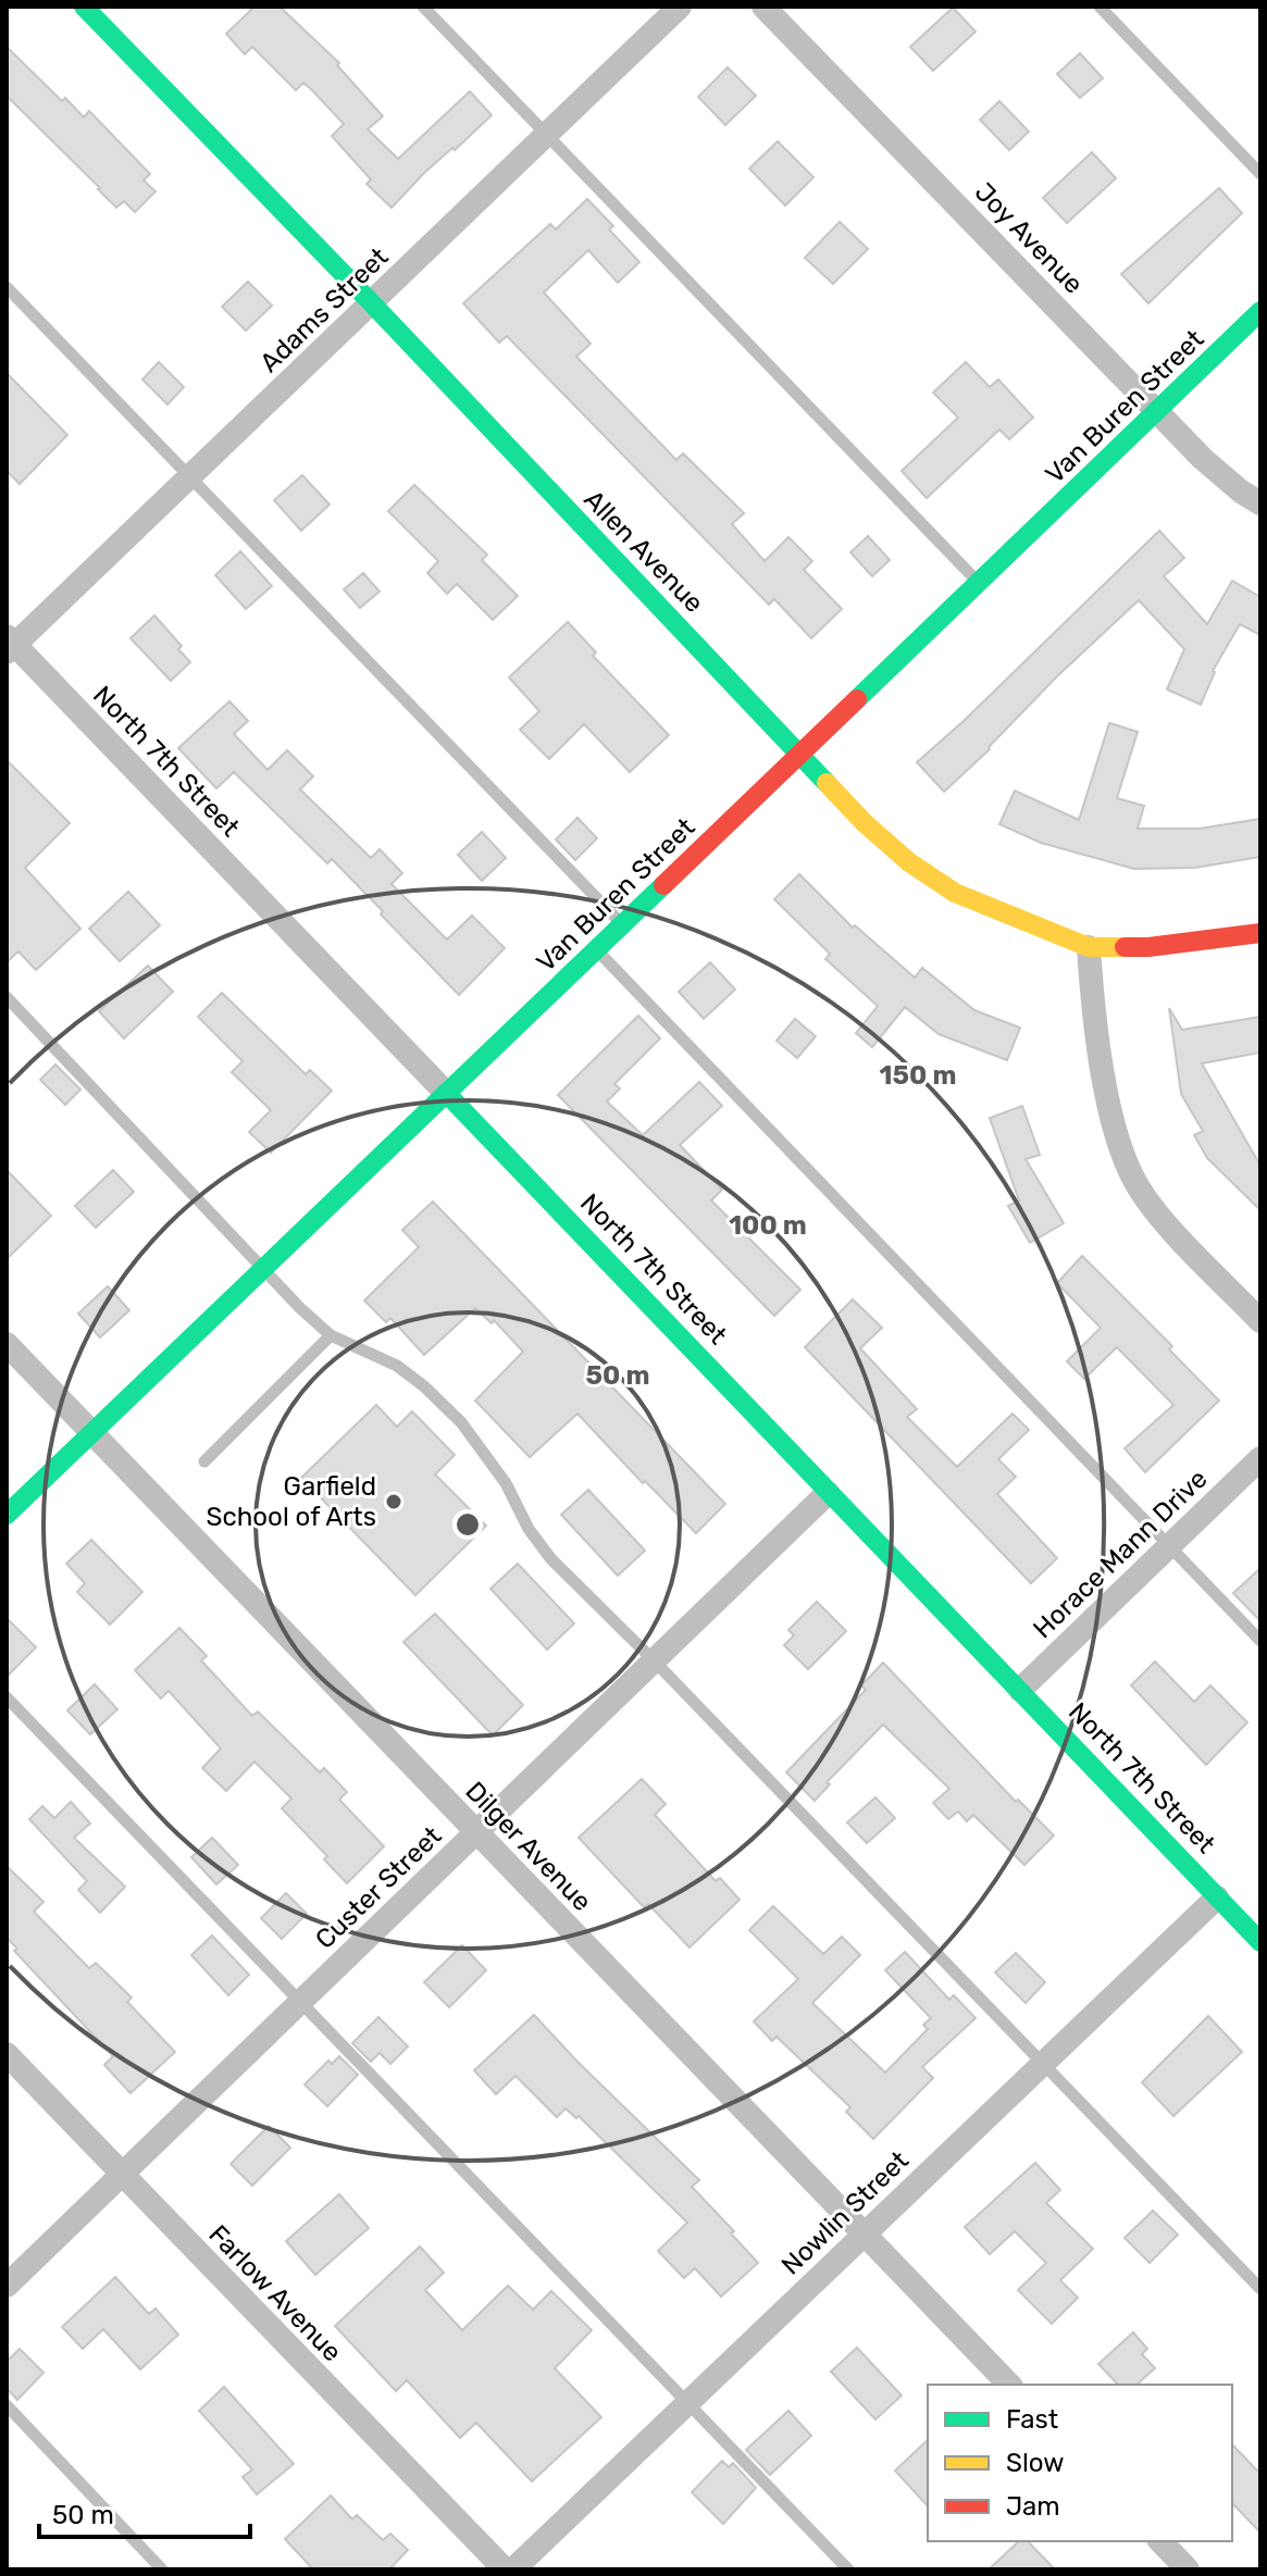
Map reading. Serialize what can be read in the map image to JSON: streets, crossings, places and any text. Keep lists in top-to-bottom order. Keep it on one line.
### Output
{"streets":{"street":["Joy Avenue","Adams Street","Van Buren Street","Allen Avenue","North 7th Street","Horace Mann Drive","Dilger Avenue","Custer Street","Nowlin Street","Farlow Avenue"]},"crossings":[["Joy Avenue","Van Buren Street"],["Adams Street","Allen Avenue"],["Adams Street","North 7th Street"],["Van Buren Street","Allen Avenue"],["Van Buren Street","North 7th Street"],["Van Buren Street","Dilger Avenue"],["North 7th Street","Horace Mann Drive"],["North 7th Street","Custer Street"],["North 7th Street","Nowlin Street"],["Dilger Avenue","Custer Street"],["Dilger Avenue","Nowlin Street"],["Custer Street","Farlow Avenue"]],"places":["Garfield School of Arts"],"legend":["Fast","Slow","Jam"],"scale_bar":"50 m","rings":["150 m","100 m","50 m"]}
